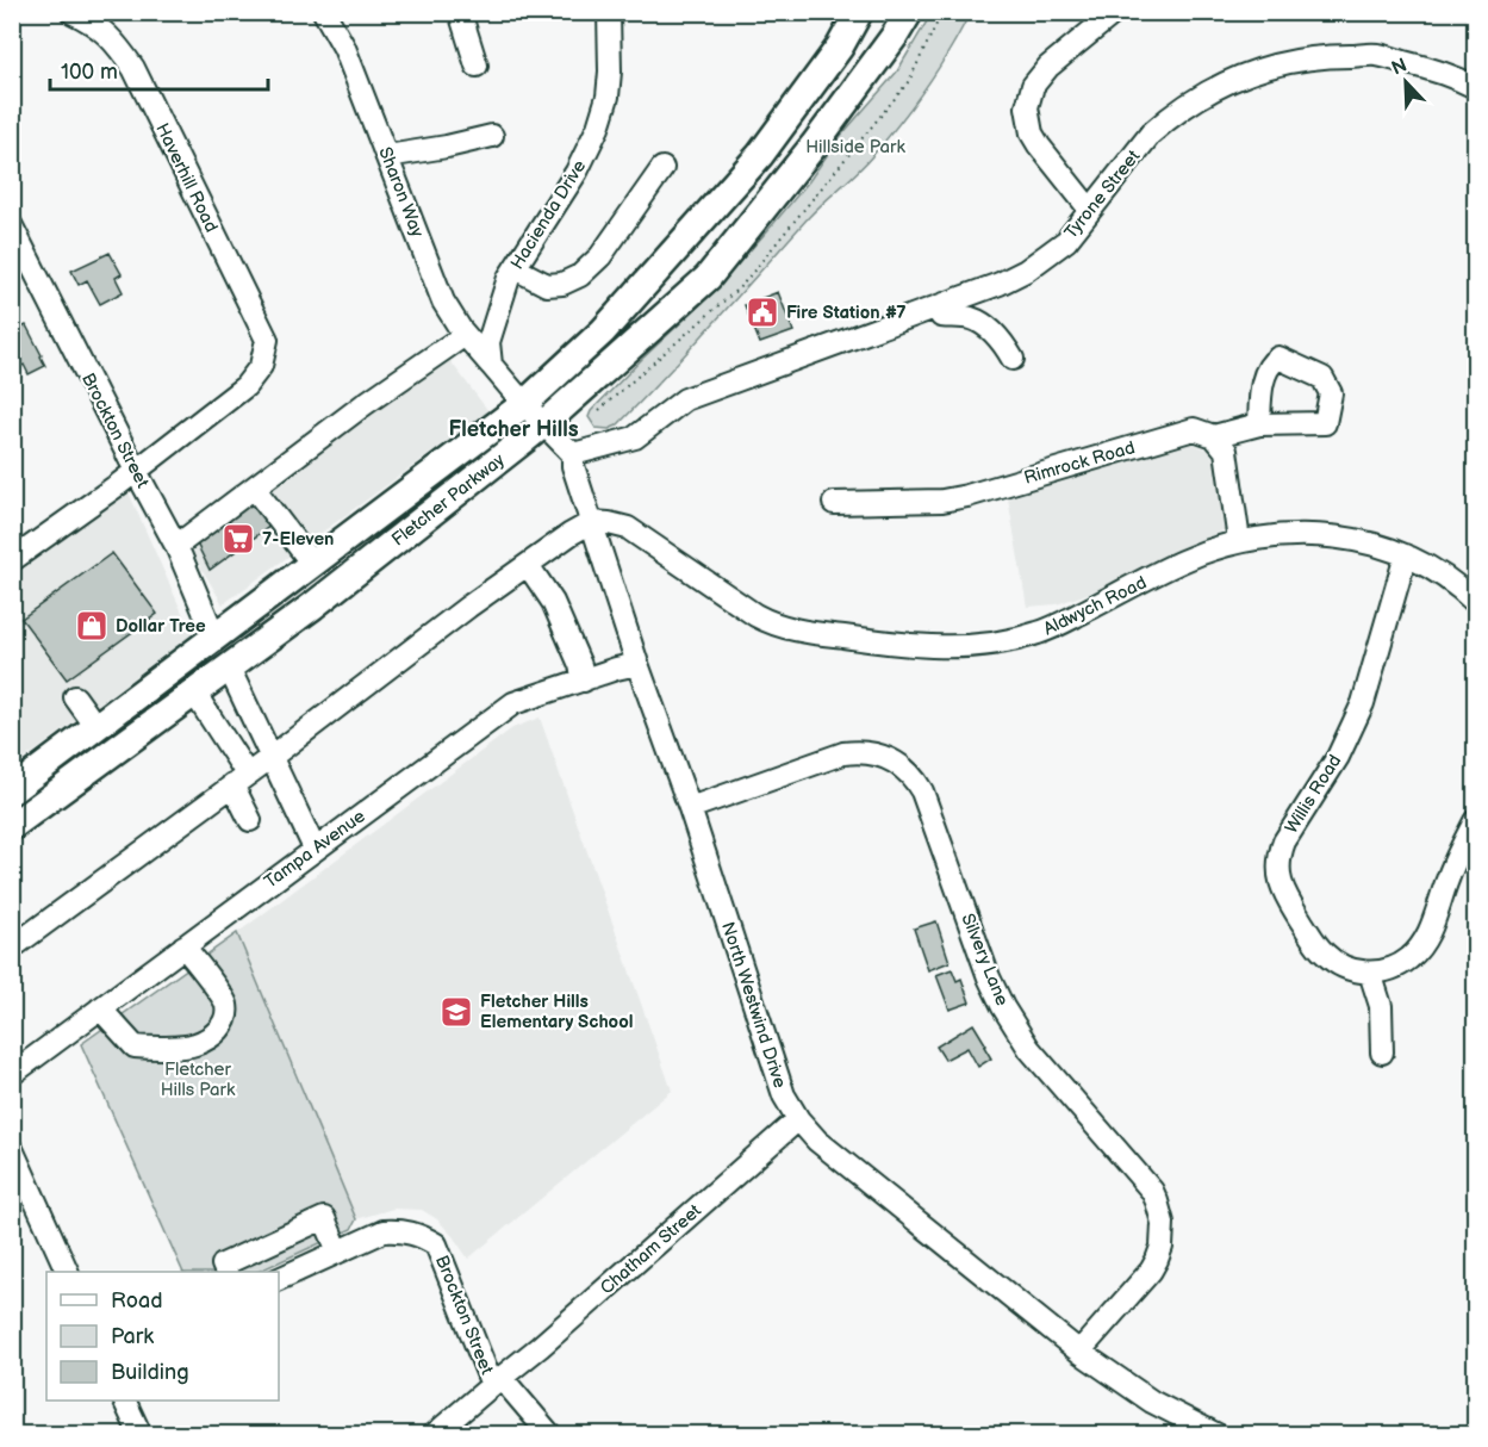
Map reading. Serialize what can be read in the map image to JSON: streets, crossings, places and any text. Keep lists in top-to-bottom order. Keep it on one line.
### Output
{"streets":{"main road":["Fletcher Parkway"],"street":["Haverhill Road","Sharon Way","Tyrone Street","Hacienda Drive","Brockton Street","Rimrock Road","Aldwych Road","Willis Road","Tampa Avenue","Silvery Lane","North Westwind Drive","Chatham Street"]},"crossings":[["Haverhill Road","Brockton Street"],["Sharon Way","Hacienda Drive"],["Tyrone Street","North Westwind Drive"],["Brockton Street","Fletcher Parkway"],["Brockton Street","Chatham Street"],["Aldwych Road","Willis Road"],["Aldwych Road","North Westwind Drive"],["Tampa Avenue","North Westwind Drive"],["Silvery Lane","North Westwind Drive"],["North Westwind Drive","Chatham Street"]],"districts":["Fletcher Hills"],"parks":["Hillside Park","Fletcher Hills Park"],"places":{"public building":["Fire Station #7"],"supermarket":["7-Eleven"],"shop":["Dollar Tree"],"school or university":["Fletcher Hills Elementary School"]},"legend":["Road","Park","Building"],"scale_bar":"100 m","north":"top left"}
